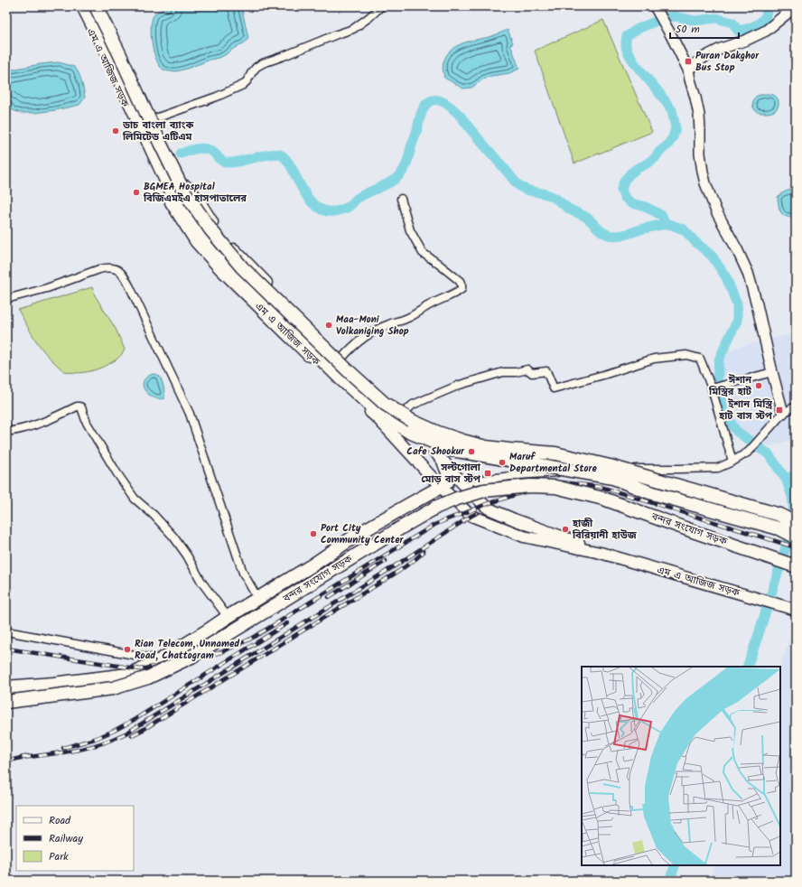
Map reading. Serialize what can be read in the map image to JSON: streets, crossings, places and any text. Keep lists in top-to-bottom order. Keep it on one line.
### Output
{"streets":{"highway":["বন্দর সংযোগ সড়ক"],"main road":["এম এ আজিজ সড়ক"]},"places":{"transit":["Puran Dakghor Bus Stop","ইশান মিস্ত্রি হাট বাস স্টপ","সল্টগোলা মোড় বাস স্টপ"],"other":["ডাচ বাংলা ব্যাংক লিমিটেড এটিএম","BGMEA Hospital বিজিএমইএ হাসপাতালের","Maa-Moni Volkaniging Shop","ঈশান মিস্ত্রির হাট","Cafe Shookur","Maruf Departmental Store","হাজী বিরিয়ানী হাউজ","Port City Community Center","Rian Telecom, Unnamed Road, Chattogram"]},"legend":["Road","Railway","Park"],"scale_bar":"50 m"}
